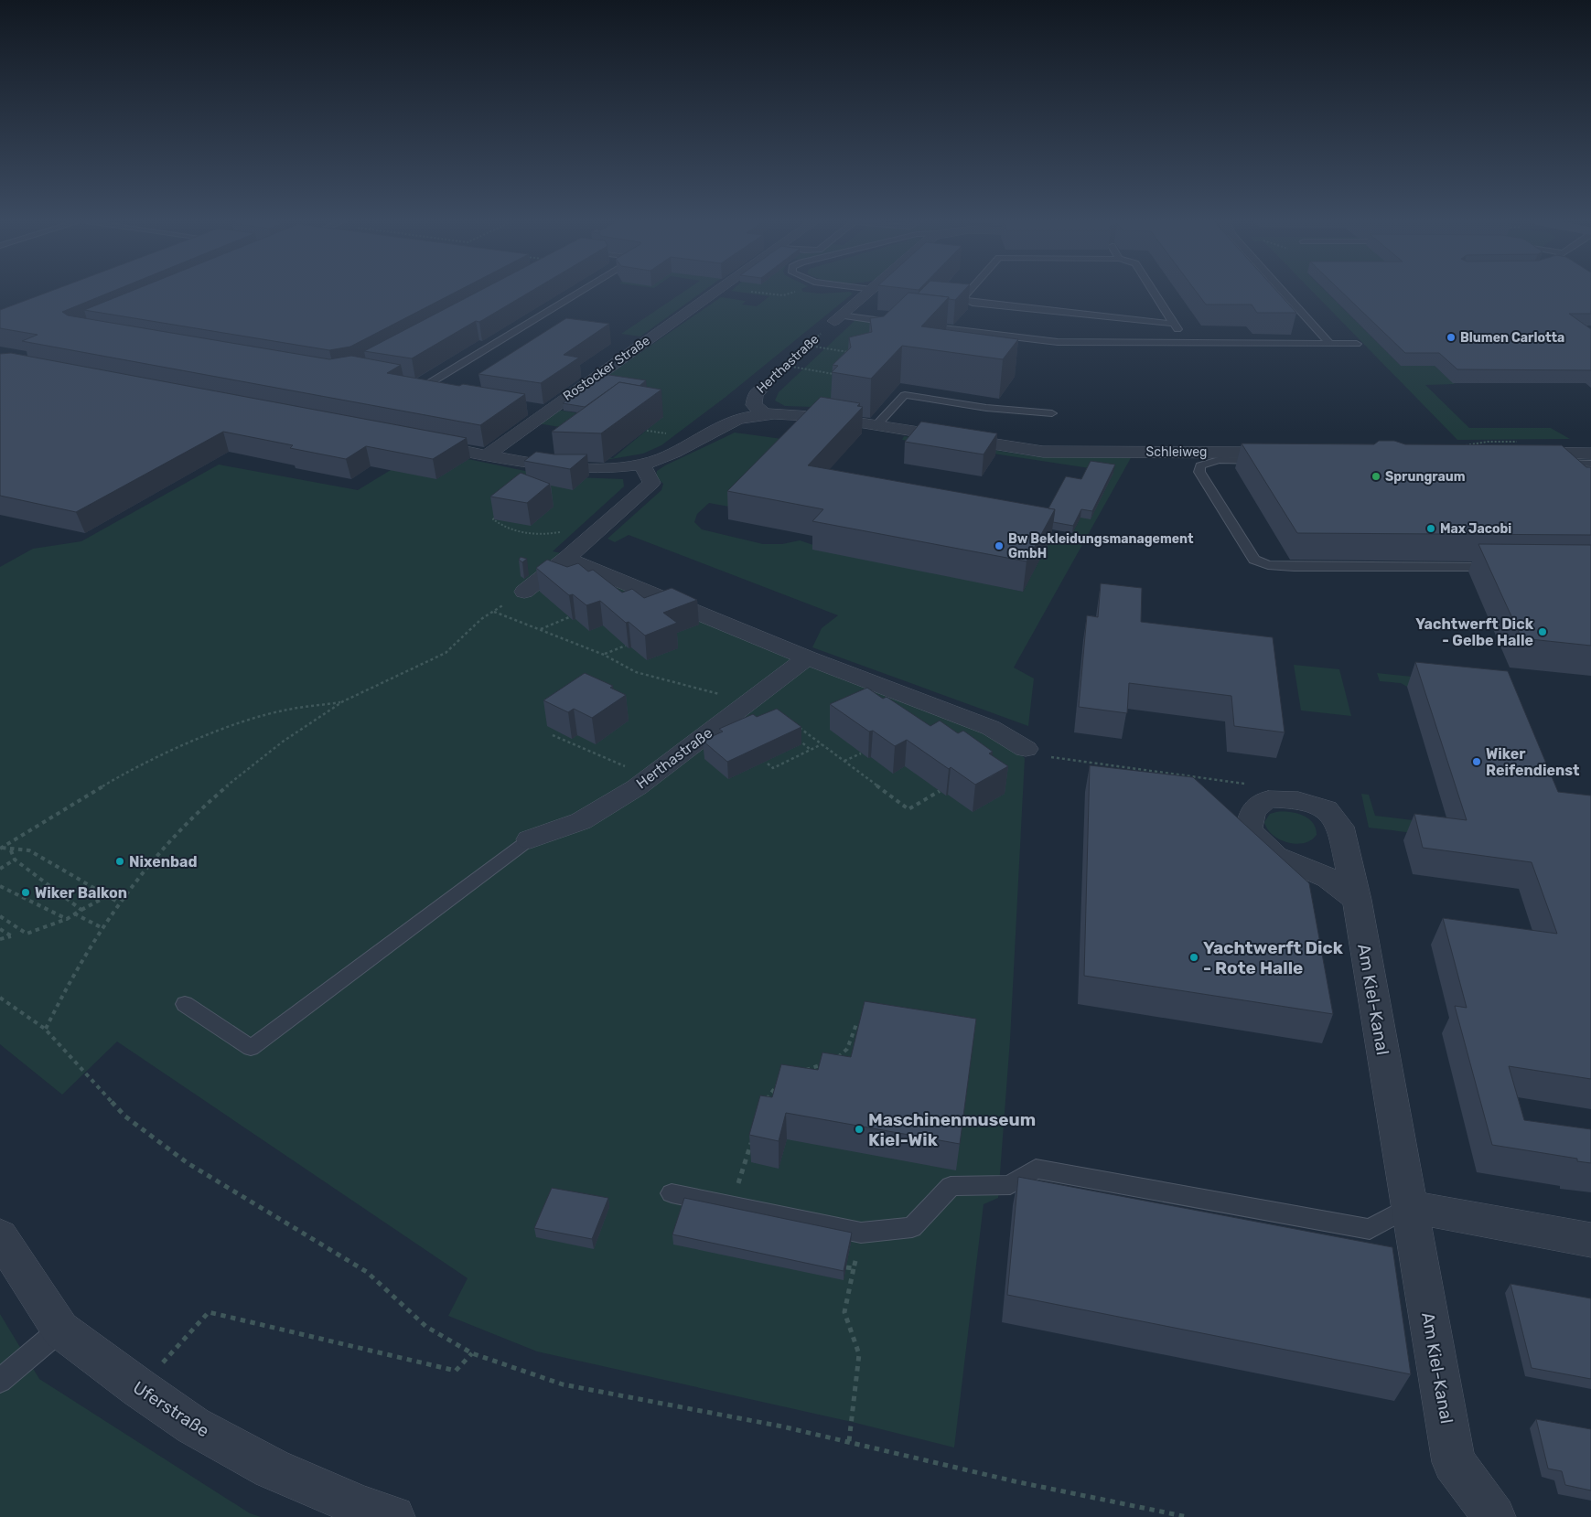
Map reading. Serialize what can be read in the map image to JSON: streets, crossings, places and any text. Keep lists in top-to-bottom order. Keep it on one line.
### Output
{"streets":{"street":["Herthastraße","Rostocker Straße","Schleiweg","Am Kiel-Kanal","Uferstraße"]},"crossings":[["Herthastraße","Rostocker Straße"],["Herthastraße","Schleiweg"]],"places":["Blumen Carlotta","Sprungraum","Max Jacobi","Bw Bekleidungsmanagement GmbH","Yachtwerft Dick - Gelbe Halle","Wiker Reifendienst","Nixenbad","Wiker Balkon","Yachtwerft Dick - Rote Halle","Maschinenmuseum Kiel-Wik"]}
